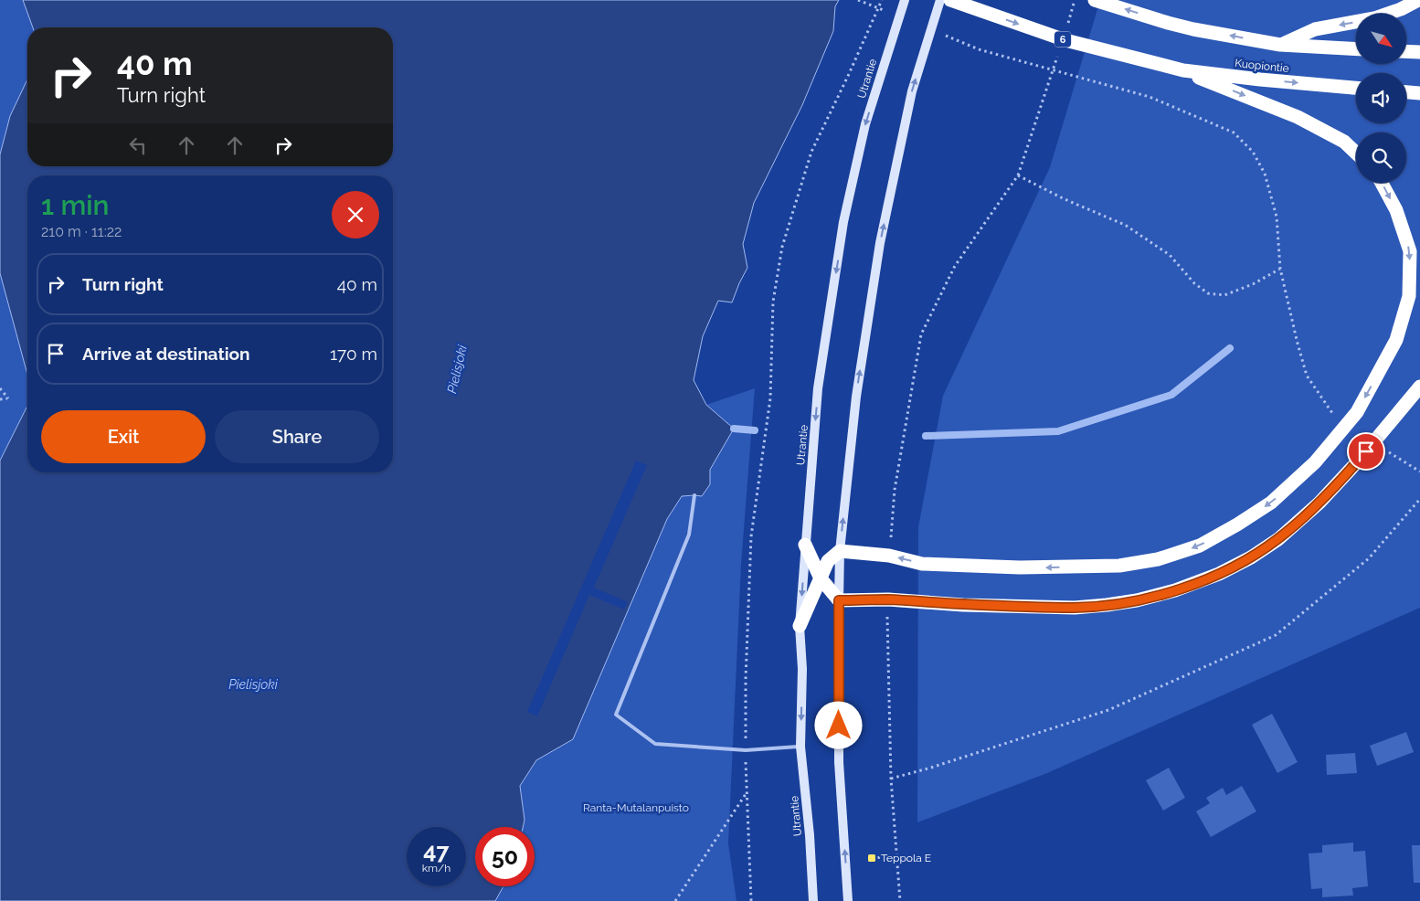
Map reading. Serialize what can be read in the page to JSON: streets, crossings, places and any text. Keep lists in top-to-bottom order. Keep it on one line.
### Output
{"streets":{"highway":["6","Kuopiontie"],"main road":["Utrantie"]},"water":["Pielisjoki"],"parks":["Ranta-Mutalanpuisto"],"places":{"transit":["Teppola E"]},"north":"bottom right","page":{"turn":["40 m","Turn right"],"heading":["1 min","210 m · 11:22"],"list":[{"name":"Turn right","value":"40 m"},{"name":"Arrive at destination","value":"170 m"}],"buttons":["Exit","Share"],"speed":"47 km/h","limit":"50"}}
